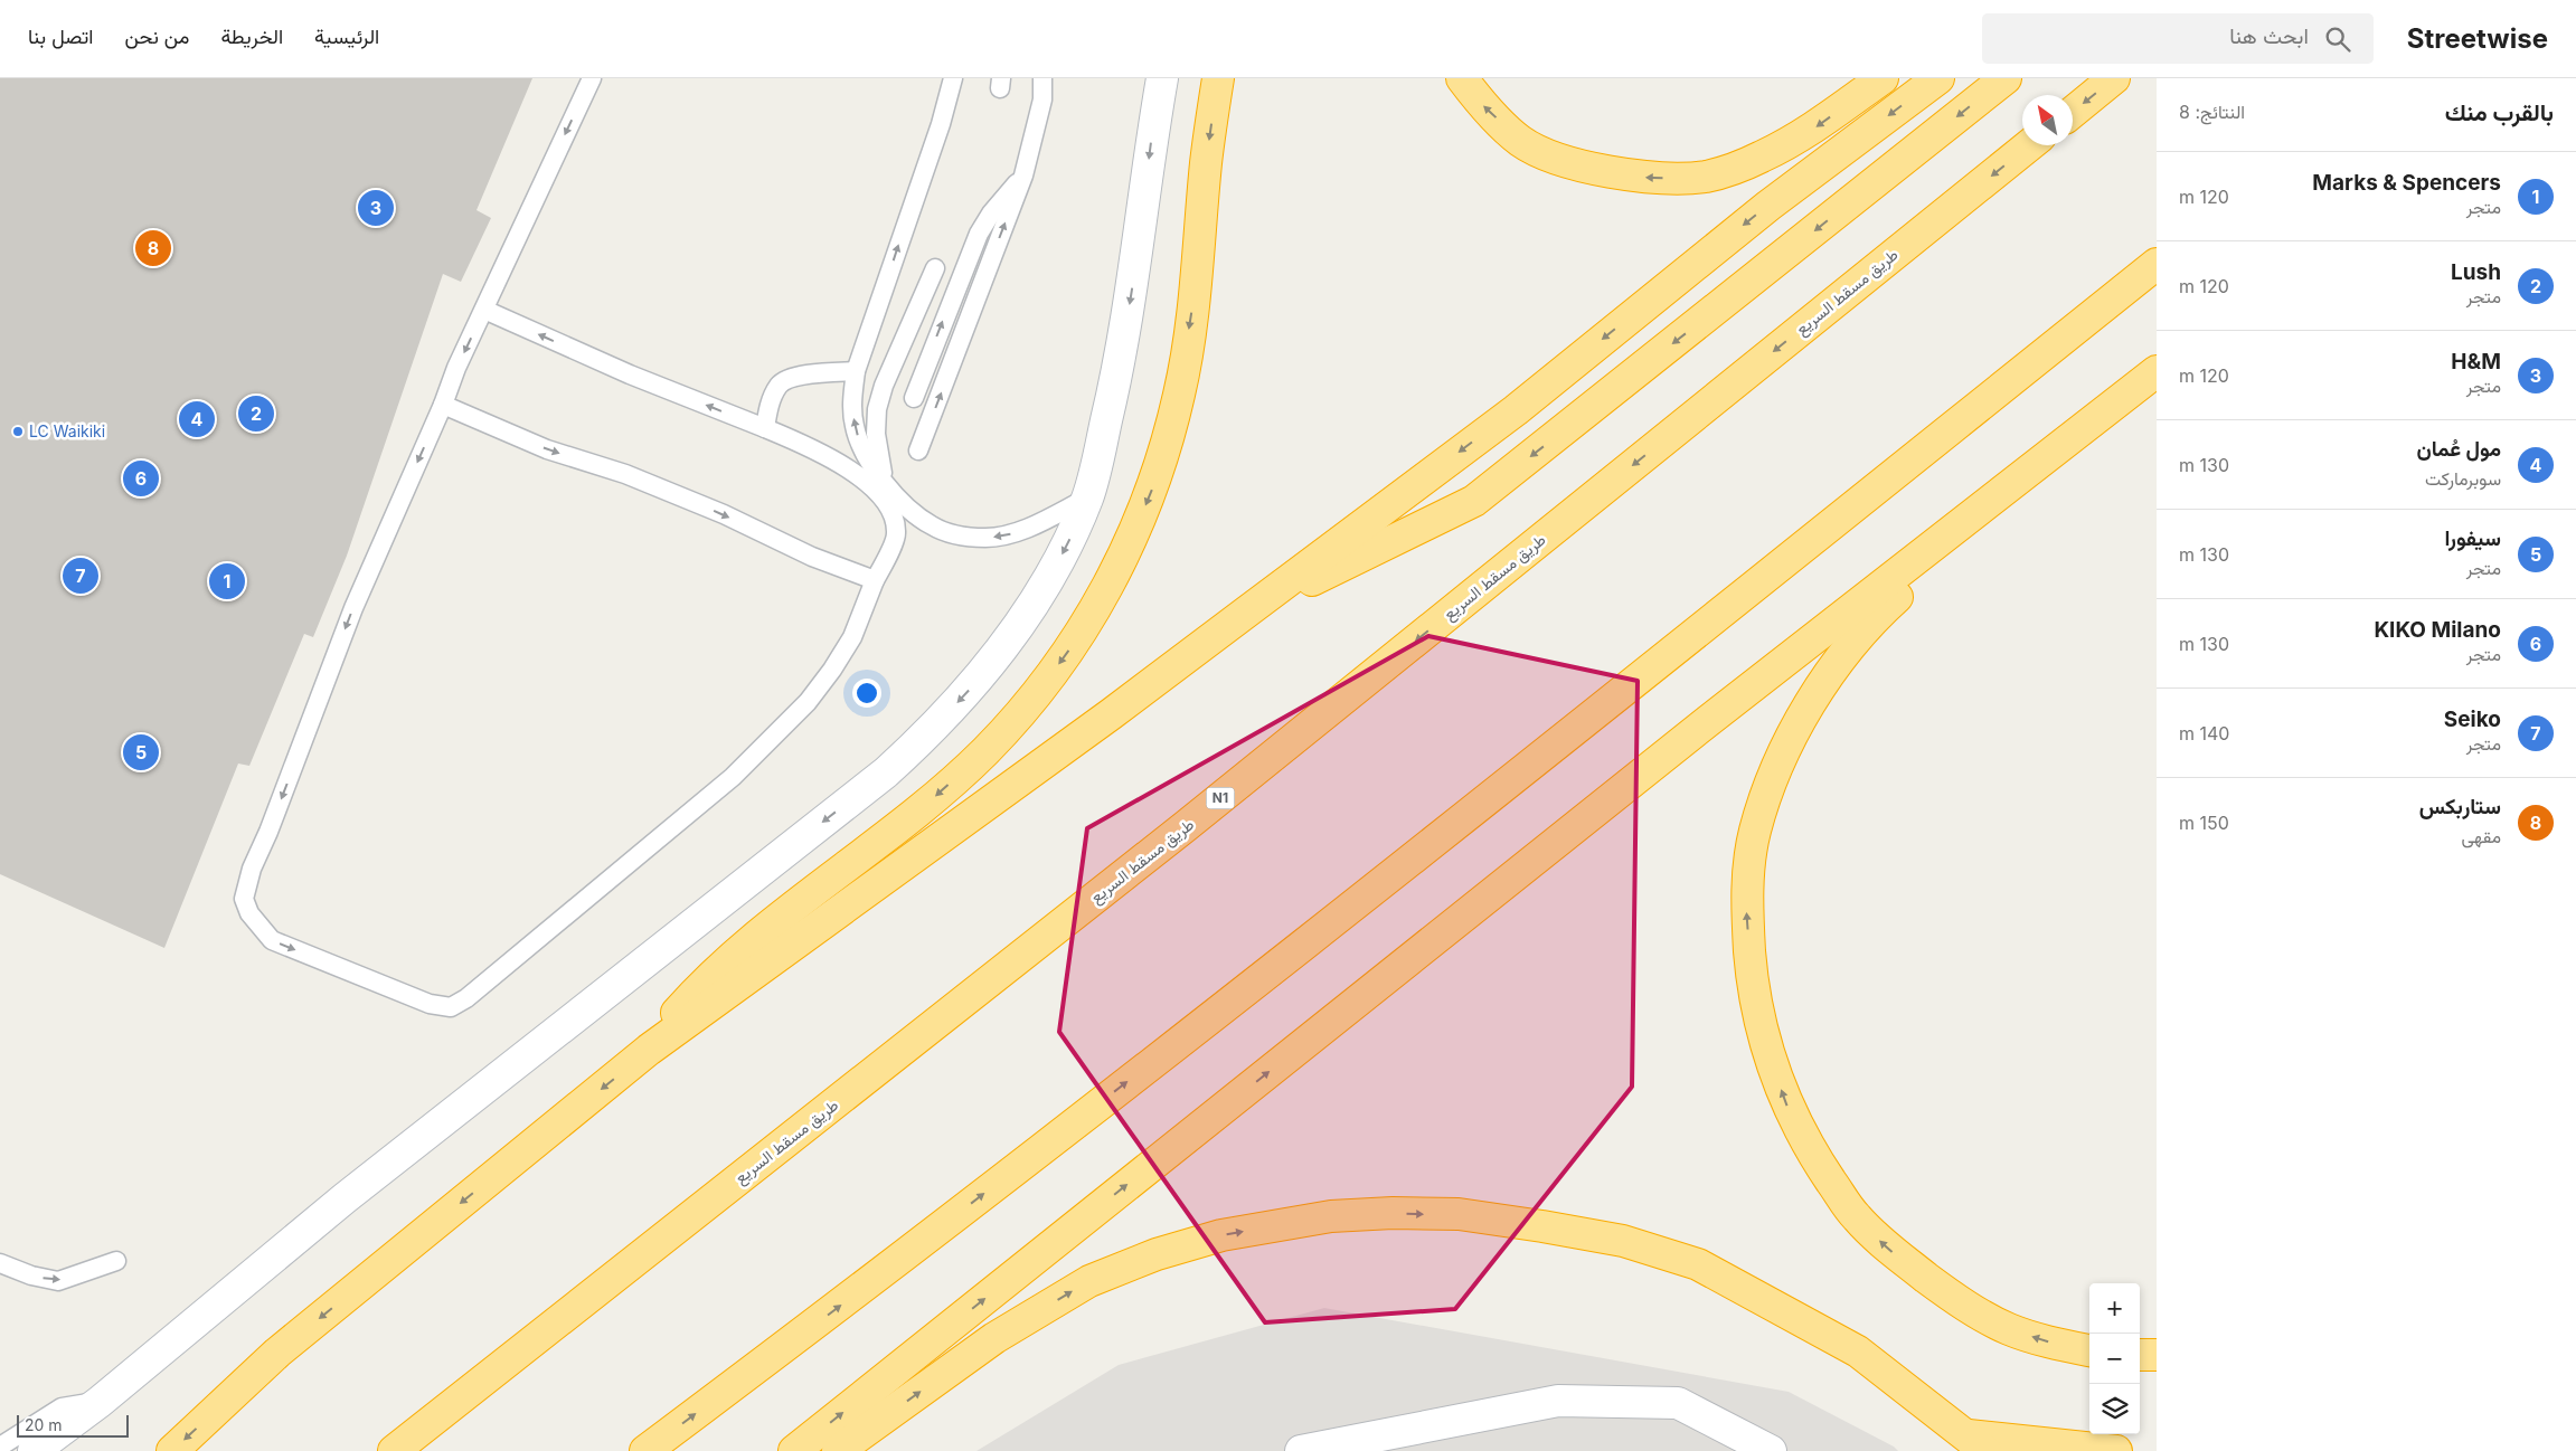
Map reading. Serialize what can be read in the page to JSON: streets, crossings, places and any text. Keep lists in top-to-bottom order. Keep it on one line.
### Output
{"streets":{"highway":["طريق مسقط السريع","N1"]},"places":["LC Waikiki"],"scale_bar":"20 m","north":"top left","page":{"header":"Streetwise","search":"ابحث هنا","nav":["الرئيسية","الخريطة","من نحن","اتصل بنا"],"heading":["بالقرب منك","النتائج: 8"],"list":[{"mark":"1","name":"Marks & Spencers","note":"متجر","value":"120 m"},{"mark":"2","name":"Lush","note":"متجر","value":"120 m"},{"mark":"3","name":"H&M","note":"متجر","value":"120 m"},{"mark":"4","name":"مول عُمان","note":"سوبرماركت","value":"130 m"},{"mark":"5","name":"سيفورا","note":"متجر","value":"130 m"},{"mark":"6","name":"KIKO Milano","note":"متجر","value":"130 m"},{"mark":"7","name":"Seiko","note":"متجر","value":"140 m"},{"mark":"8","name":"ستاربكس","note":"مقهى","value":"150 m"}],"pins":["3","8","2","4","6","7","1","5"],"map_buttons":["+","−"],"scale":"20 m"}}
